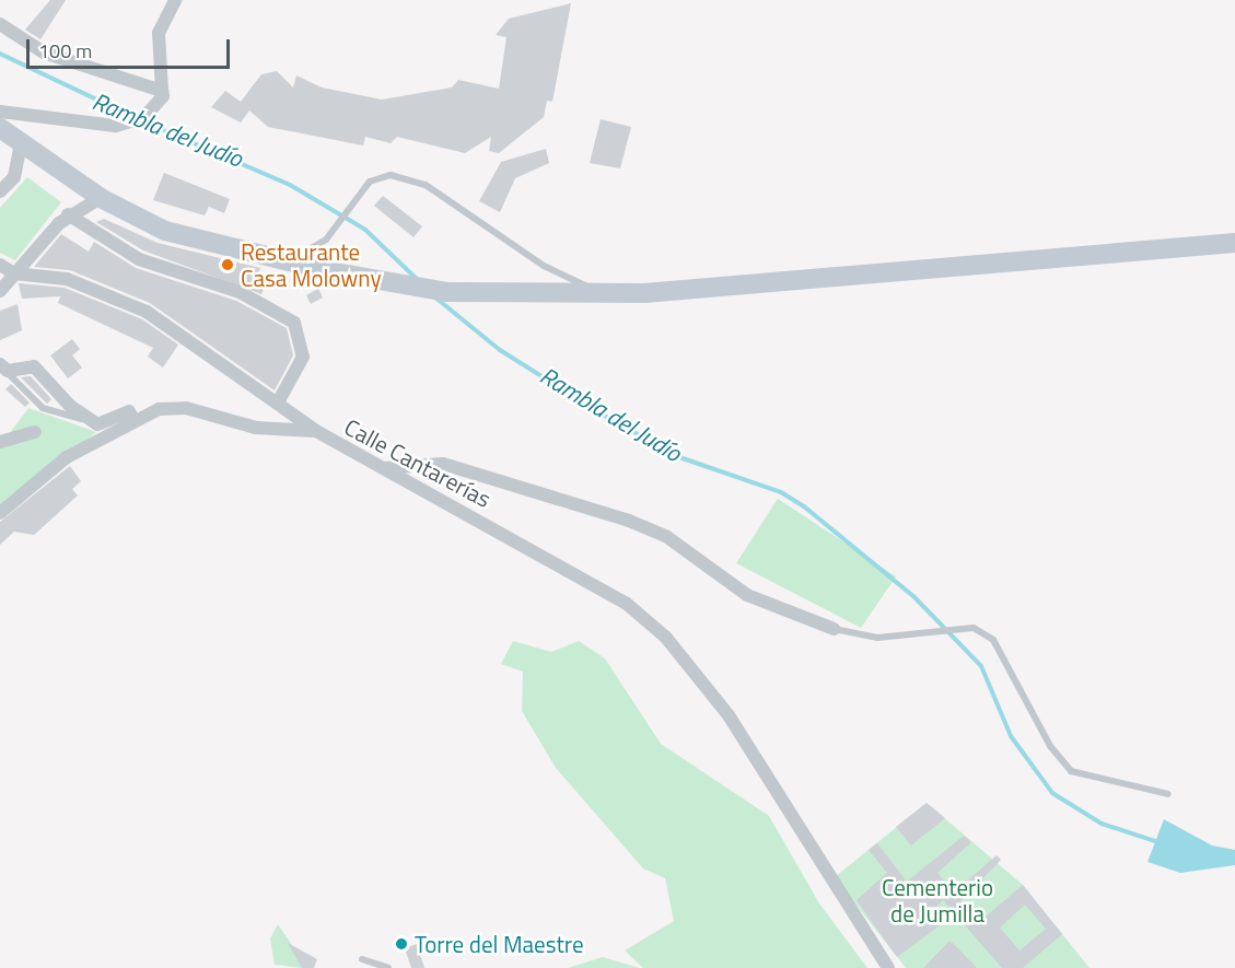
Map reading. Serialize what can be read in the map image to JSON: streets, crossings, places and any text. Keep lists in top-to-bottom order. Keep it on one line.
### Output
{"streets":{"street":["Calle Cantarerías"]},"water":["Rambla del Judío"],"parks":["Cementerio de Jumilla"],"places":["Restaurante Casa Molowny","Torre del Maestre"],"scale_bar":"100 m"}
